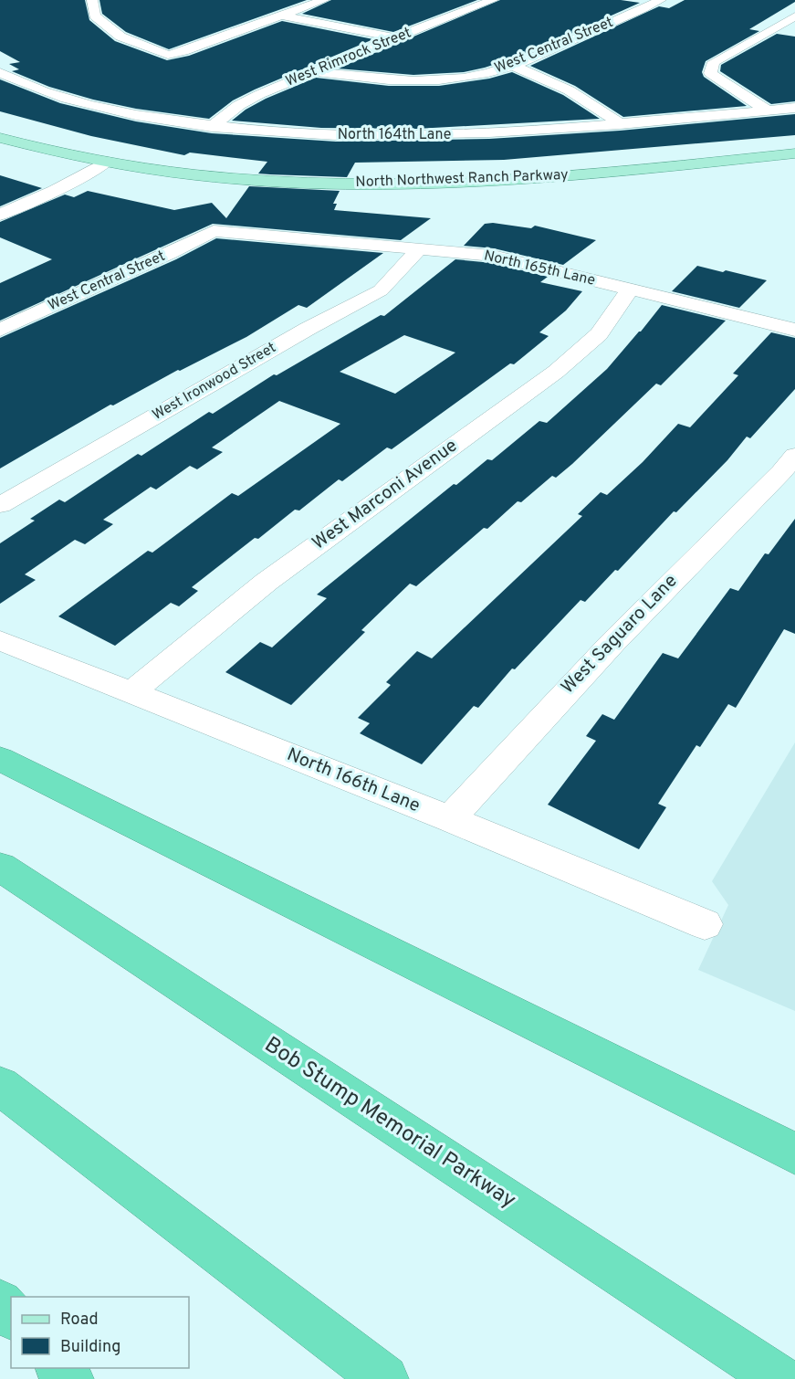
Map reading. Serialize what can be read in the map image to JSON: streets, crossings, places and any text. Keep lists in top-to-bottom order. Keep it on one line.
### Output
{"streets":{"highway":["Bob Stump Memorial Parkway"],"main road":["North Northwest Ranch Parkway"],"street":["West Central Street","West Rimrock Street","North 164th Lane","North 165th Lane","West Ironwood Street","West Marconi Avenue","West Saguaro Lane","North 166th Lane"]},"crossings":[["West Central Street","West Rimrock Street"],["West Central Street","North 165th Lane"],["West Rimrock Street","North 164th Lane"],["North 165th Lane","West Ironwood Street"],["North 165th Lane","West Marconi Avenue"],["West Marconi Avenue","North 166th Lane"],["West Saguaro Lane","North 166th Lane"]],"legend":["Road","Building"]}
